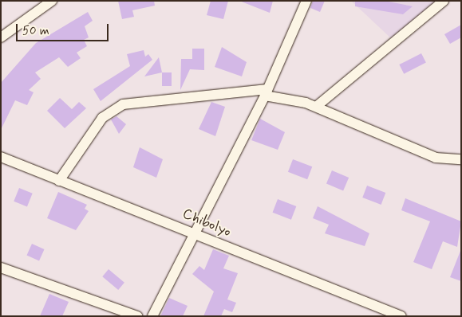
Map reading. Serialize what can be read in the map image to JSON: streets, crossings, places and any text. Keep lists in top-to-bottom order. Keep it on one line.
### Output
{"streets":{"street":["Chibolyo"]},"scale_bar":"50 m"}
